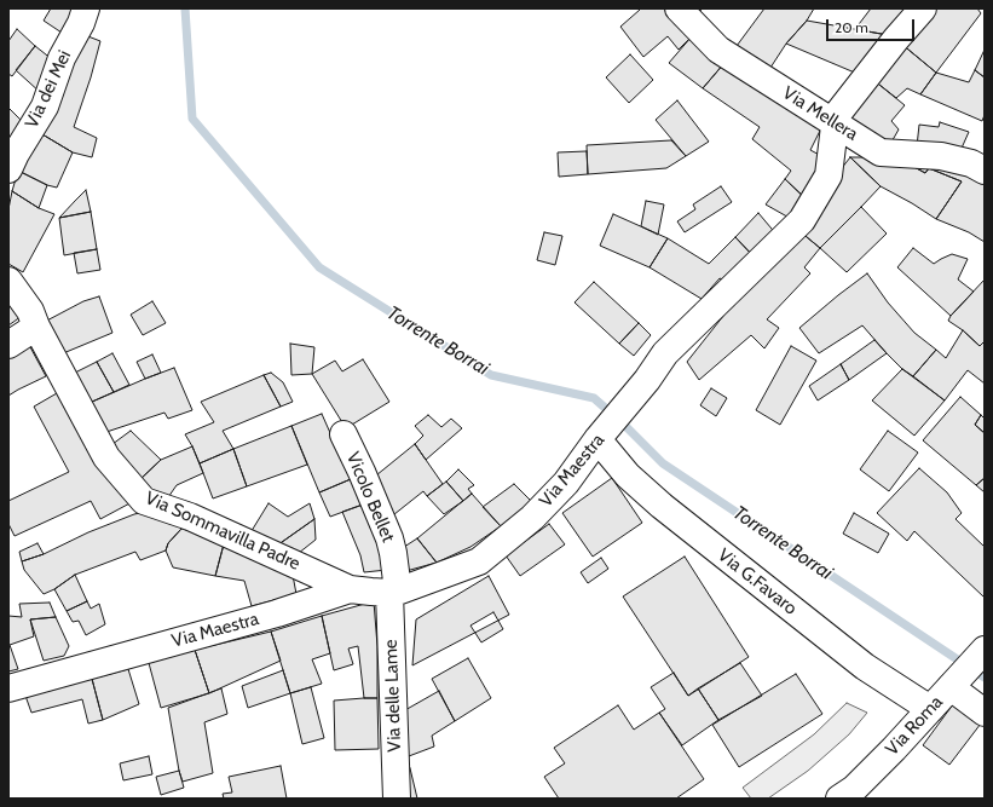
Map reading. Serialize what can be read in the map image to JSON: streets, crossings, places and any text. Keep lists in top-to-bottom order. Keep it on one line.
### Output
{"streets":{"street":["Via dei Mei","Via Mellera","Via Maestra","Vicolo Bellet","Via Sommavilla Padre","Via G.Favaro","Via delle Lame","Via Roma"]},"crossings":[["Via Mellera","Via Maestra"],["Via Maestra","Vicolo Bellet"],["Via Maestra","Via Sommavilla Padre"],["Via Maestra","Via G.Favaro"],["Via Maestra","Via delle Lame"],["Vicolo Bellet","Via delle Lame"],["Via G.Favaro","Via Roma"]],"water":["Torrente Borrai"],"scale_bar":"20 m"}
